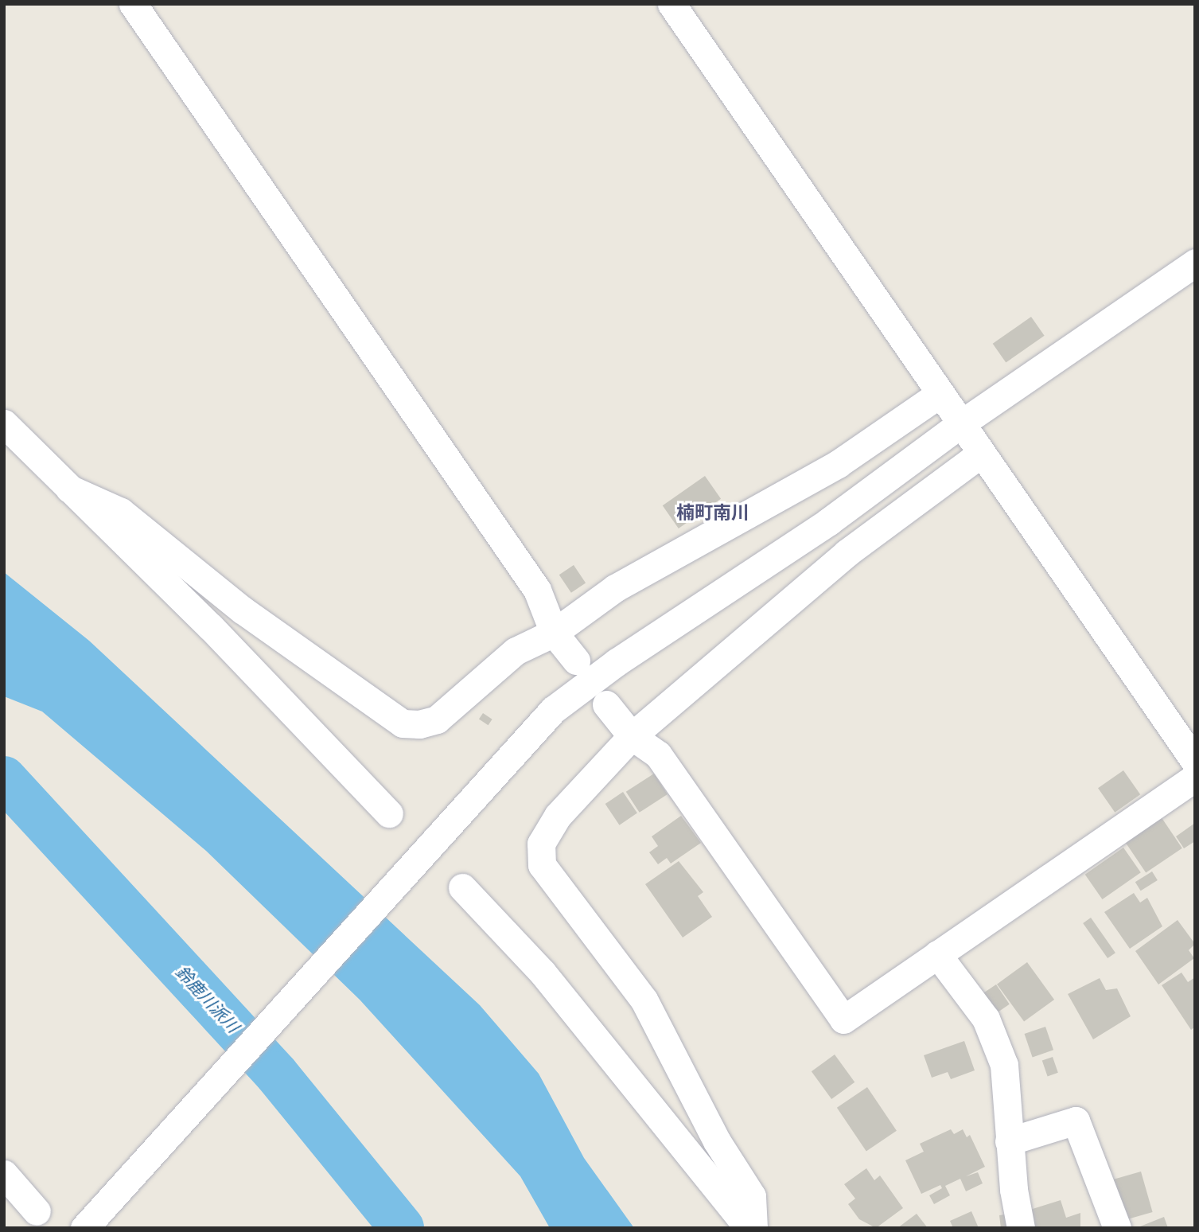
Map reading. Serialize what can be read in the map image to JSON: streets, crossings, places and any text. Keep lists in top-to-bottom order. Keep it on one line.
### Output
{"districts":["楠町南川"],"water":["鈴鹿川派川"]}
